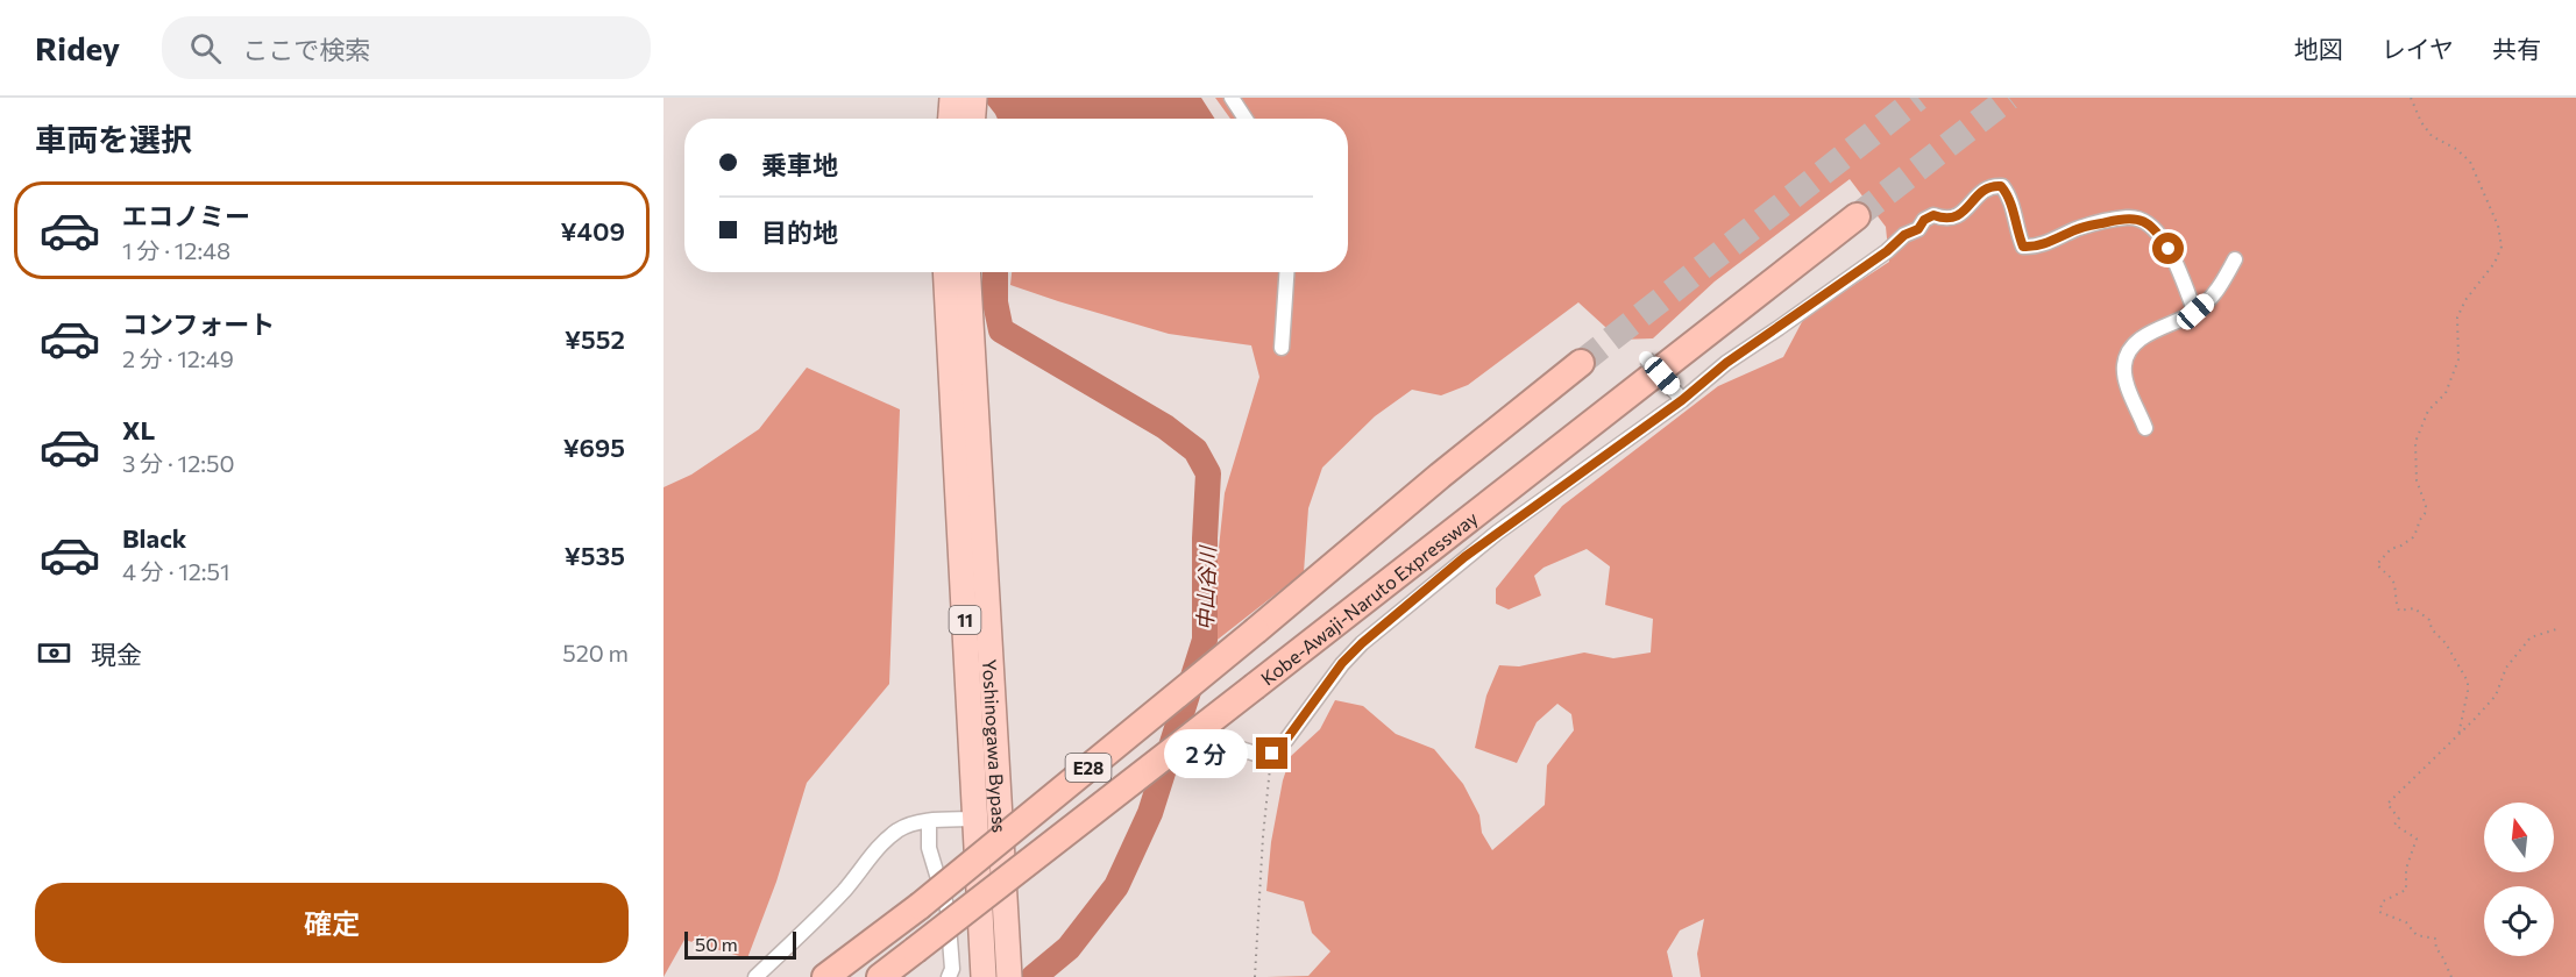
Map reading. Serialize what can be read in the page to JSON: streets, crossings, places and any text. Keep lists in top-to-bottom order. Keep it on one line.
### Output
{"streets":{"highway":["Kobe-Awaji-Naruto Expressway","11","Yoshinogawa Bypass","E28"]},"water":["中山谷川"],"scale_bar":"50 m","north":"top","page":{"header":"Ridey","search":"ここで検索","nav":["地図","レイヤ","共有"],"heading":"車両を選択","banner":["乗車地","目的地"],"list":[{"name":"エコノミー","note":"1 分 · 12:48","value":"¥409"},{"name":"コンフォート","note":"2 分 · 12:49","value":"¥552"},{"name":"XL","note":"3 分 · 12:50","value":"¥695"},{"name":"Black","note":"4 分 · 12:51","value":"¥535"}],"pay":["現金","520 m"],"bubble":"2 分","buttons":"確定","scale":"50 m"}}
